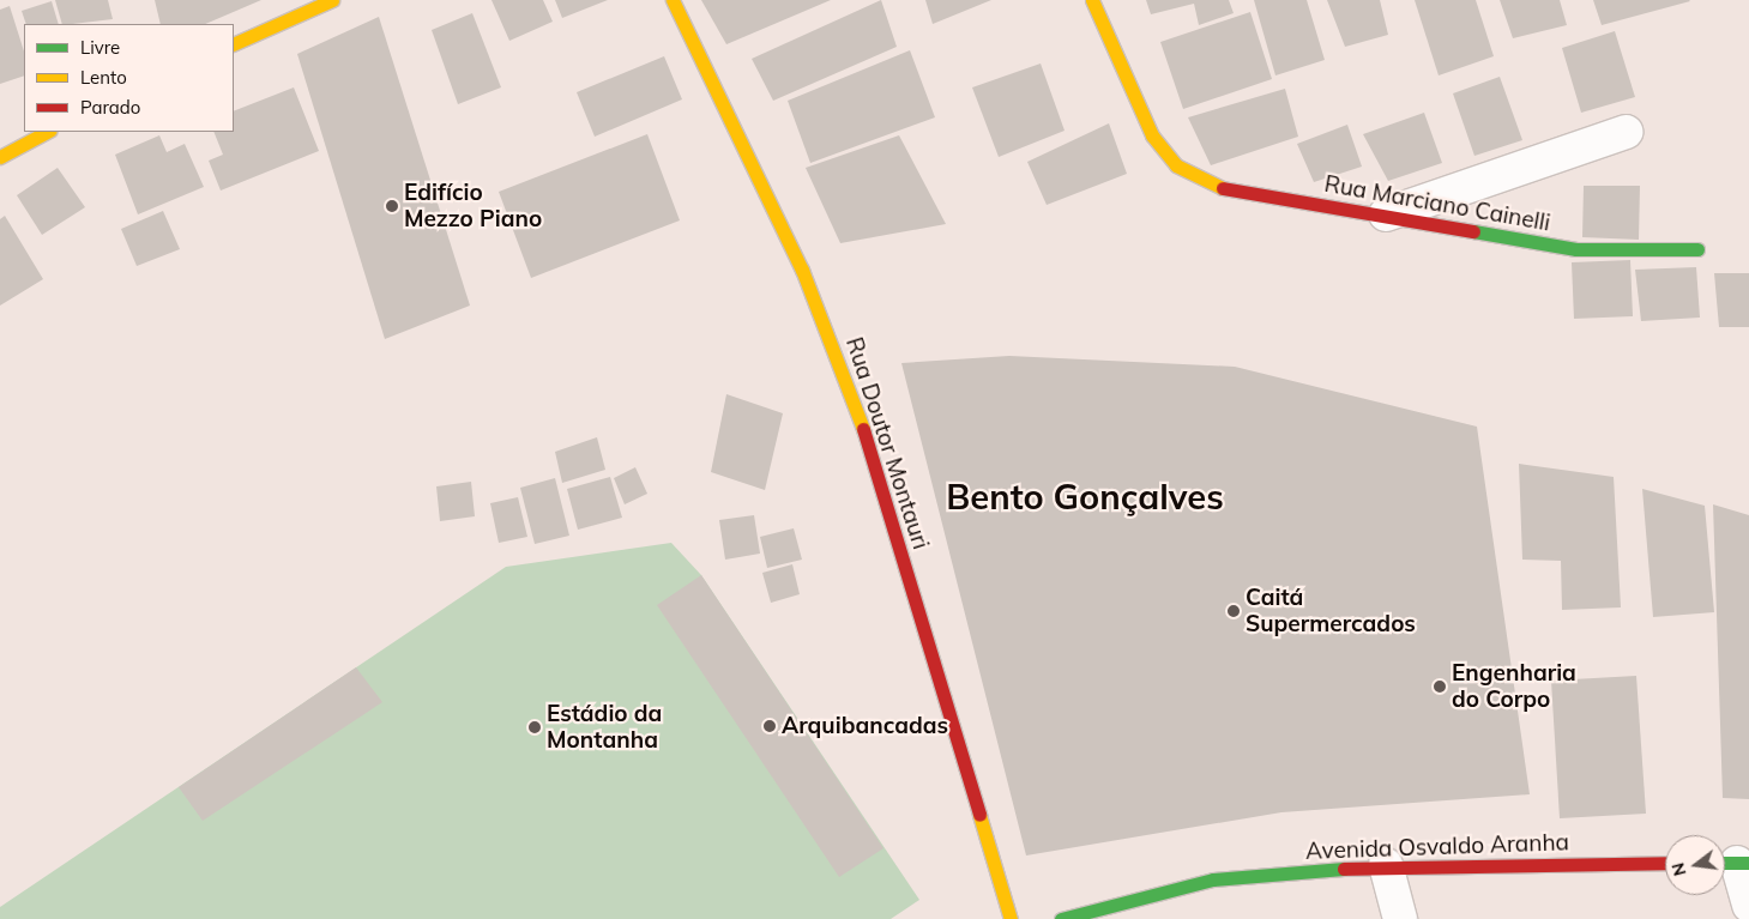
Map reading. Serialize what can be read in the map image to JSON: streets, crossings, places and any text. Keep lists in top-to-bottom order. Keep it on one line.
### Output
{"streets":{"main road":["Rua Marciano Cainelli","Rua Doutor Montauri","Avenida Osvaldo Aranha"]},"districts":["Bento Gonçalves"],"places":["Edifício Mezzo Piano","Caitá Supermercados","Engenharia do Corpo","Arquibancadas","Estádio da Montanha"],"legend":["Livre","Lento","Parado"],"north":"left"}
